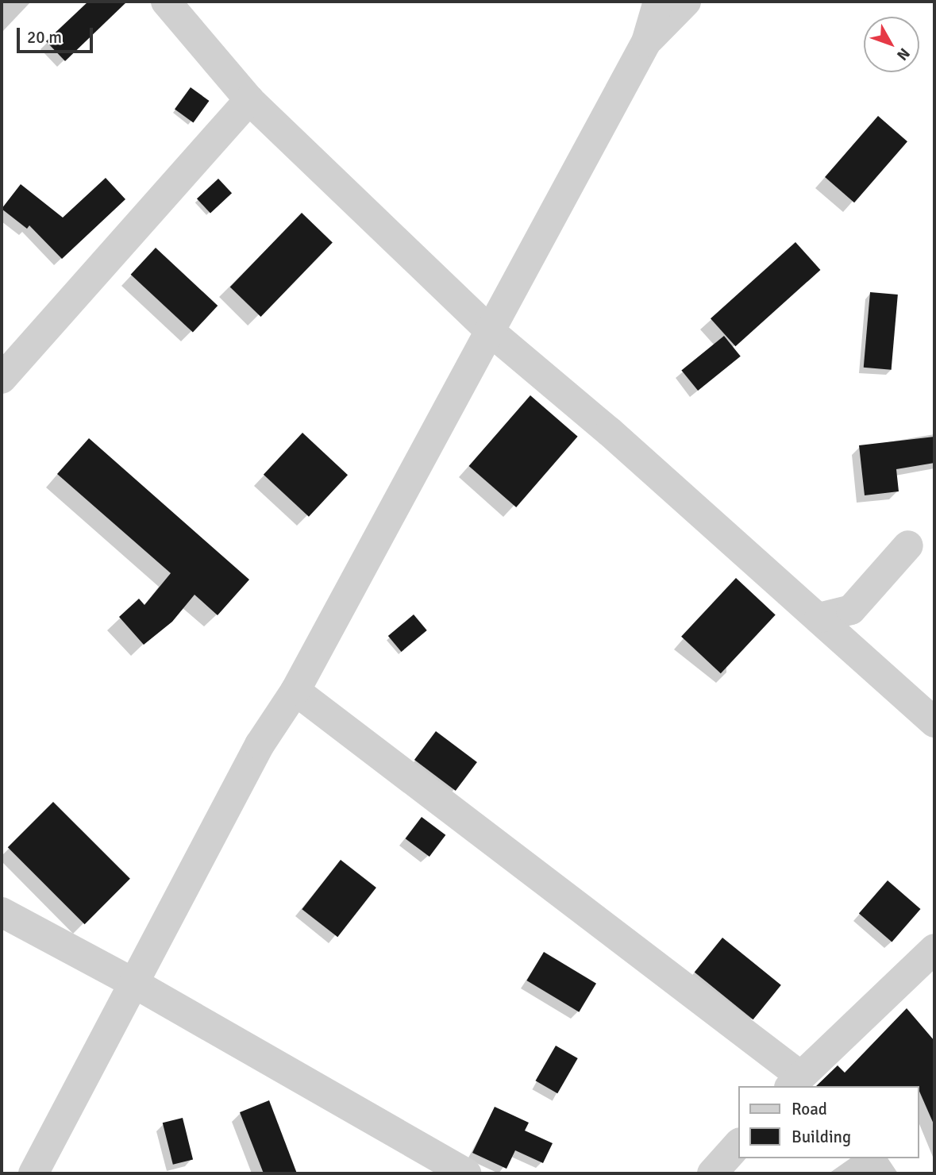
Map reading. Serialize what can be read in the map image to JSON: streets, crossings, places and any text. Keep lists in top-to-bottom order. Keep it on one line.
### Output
{"legend":["Road","Building"],"scale_bar":"20 m","north":"bottom right"}
